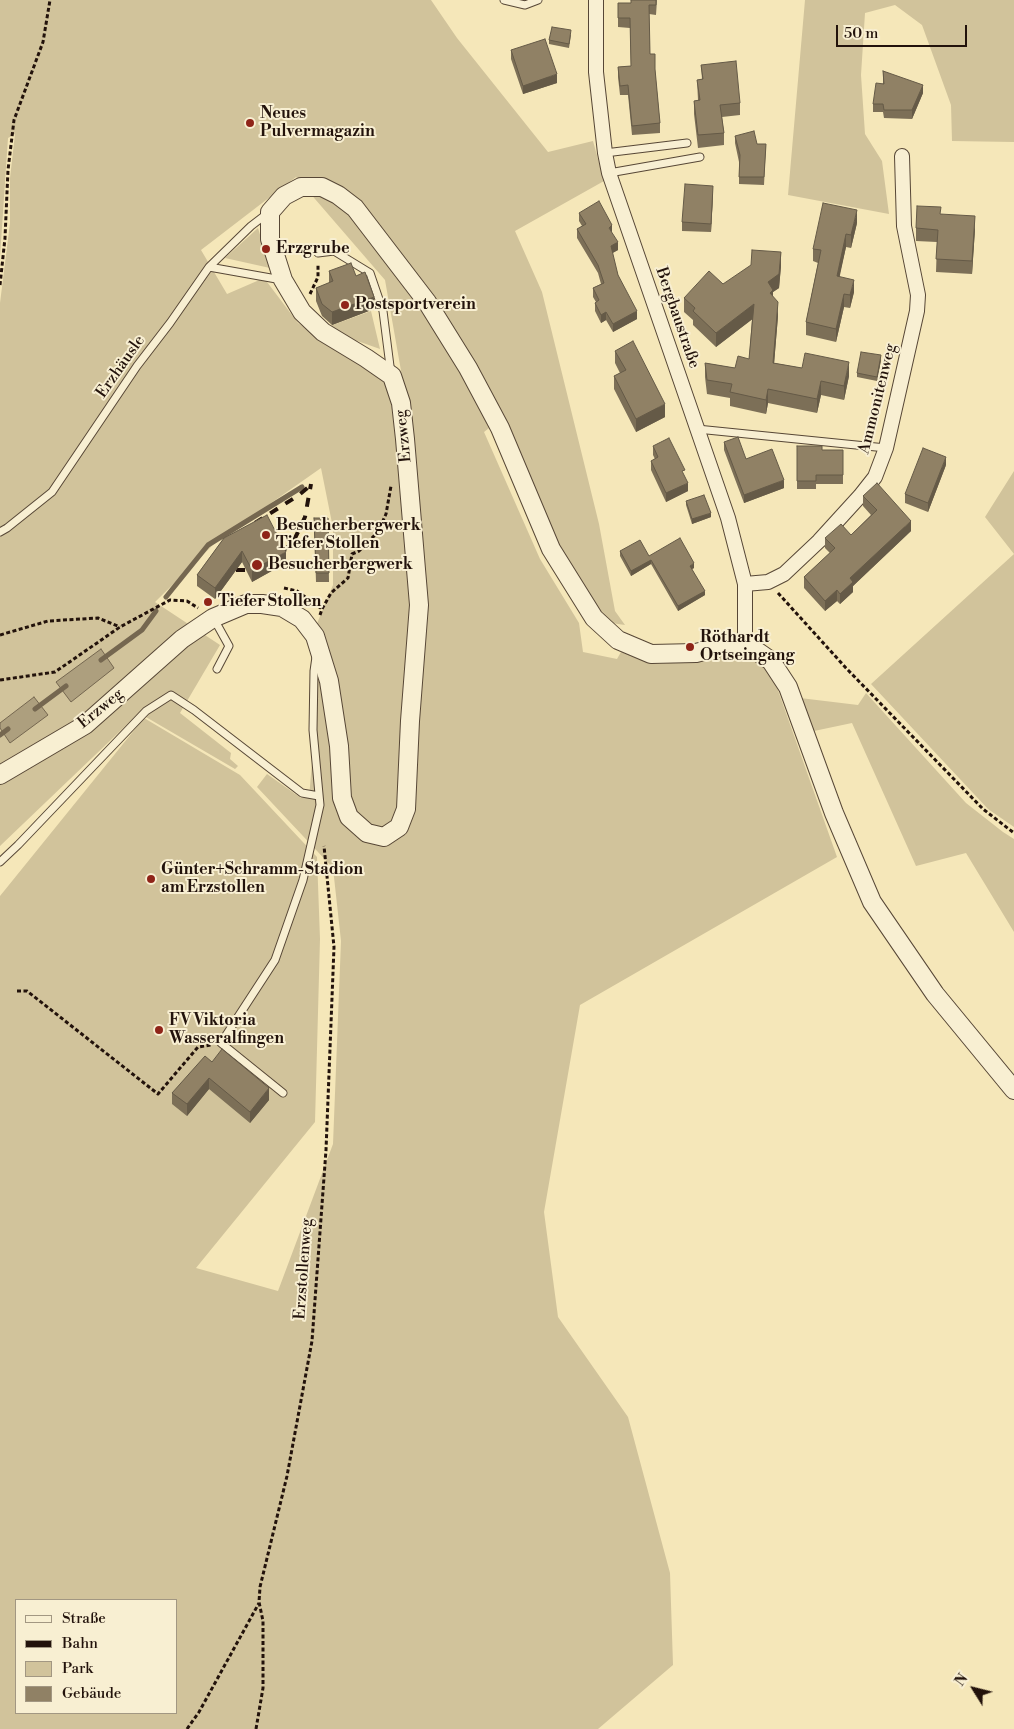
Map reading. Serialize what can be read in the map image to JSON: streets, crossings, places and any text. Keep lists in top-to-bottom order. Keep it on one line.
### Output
{"streets":{"street":["Bergbaustraße","Ammonitenweg","Erzweg"],"lane":["Erzhäusle"],"path":["Erzstollenweg"]},"crossings":[["Bergbaustraße","Ammonitenweg"]],"places":["Neues Pulvermagazin","Erzgrube","Postsportverein","Besucherbergwerk Tiefer Stollen","Besucherbergwerk","Tiefer Stollen","Röthardt Ortseingang","Günter+Schramm-Stadion am Erzstollen","FV Viktoria Wasseralfingen"],"legend":["Straße","Bahn","Park","Gebäude"],"scale_bar":"50 m","north":"top left"}
